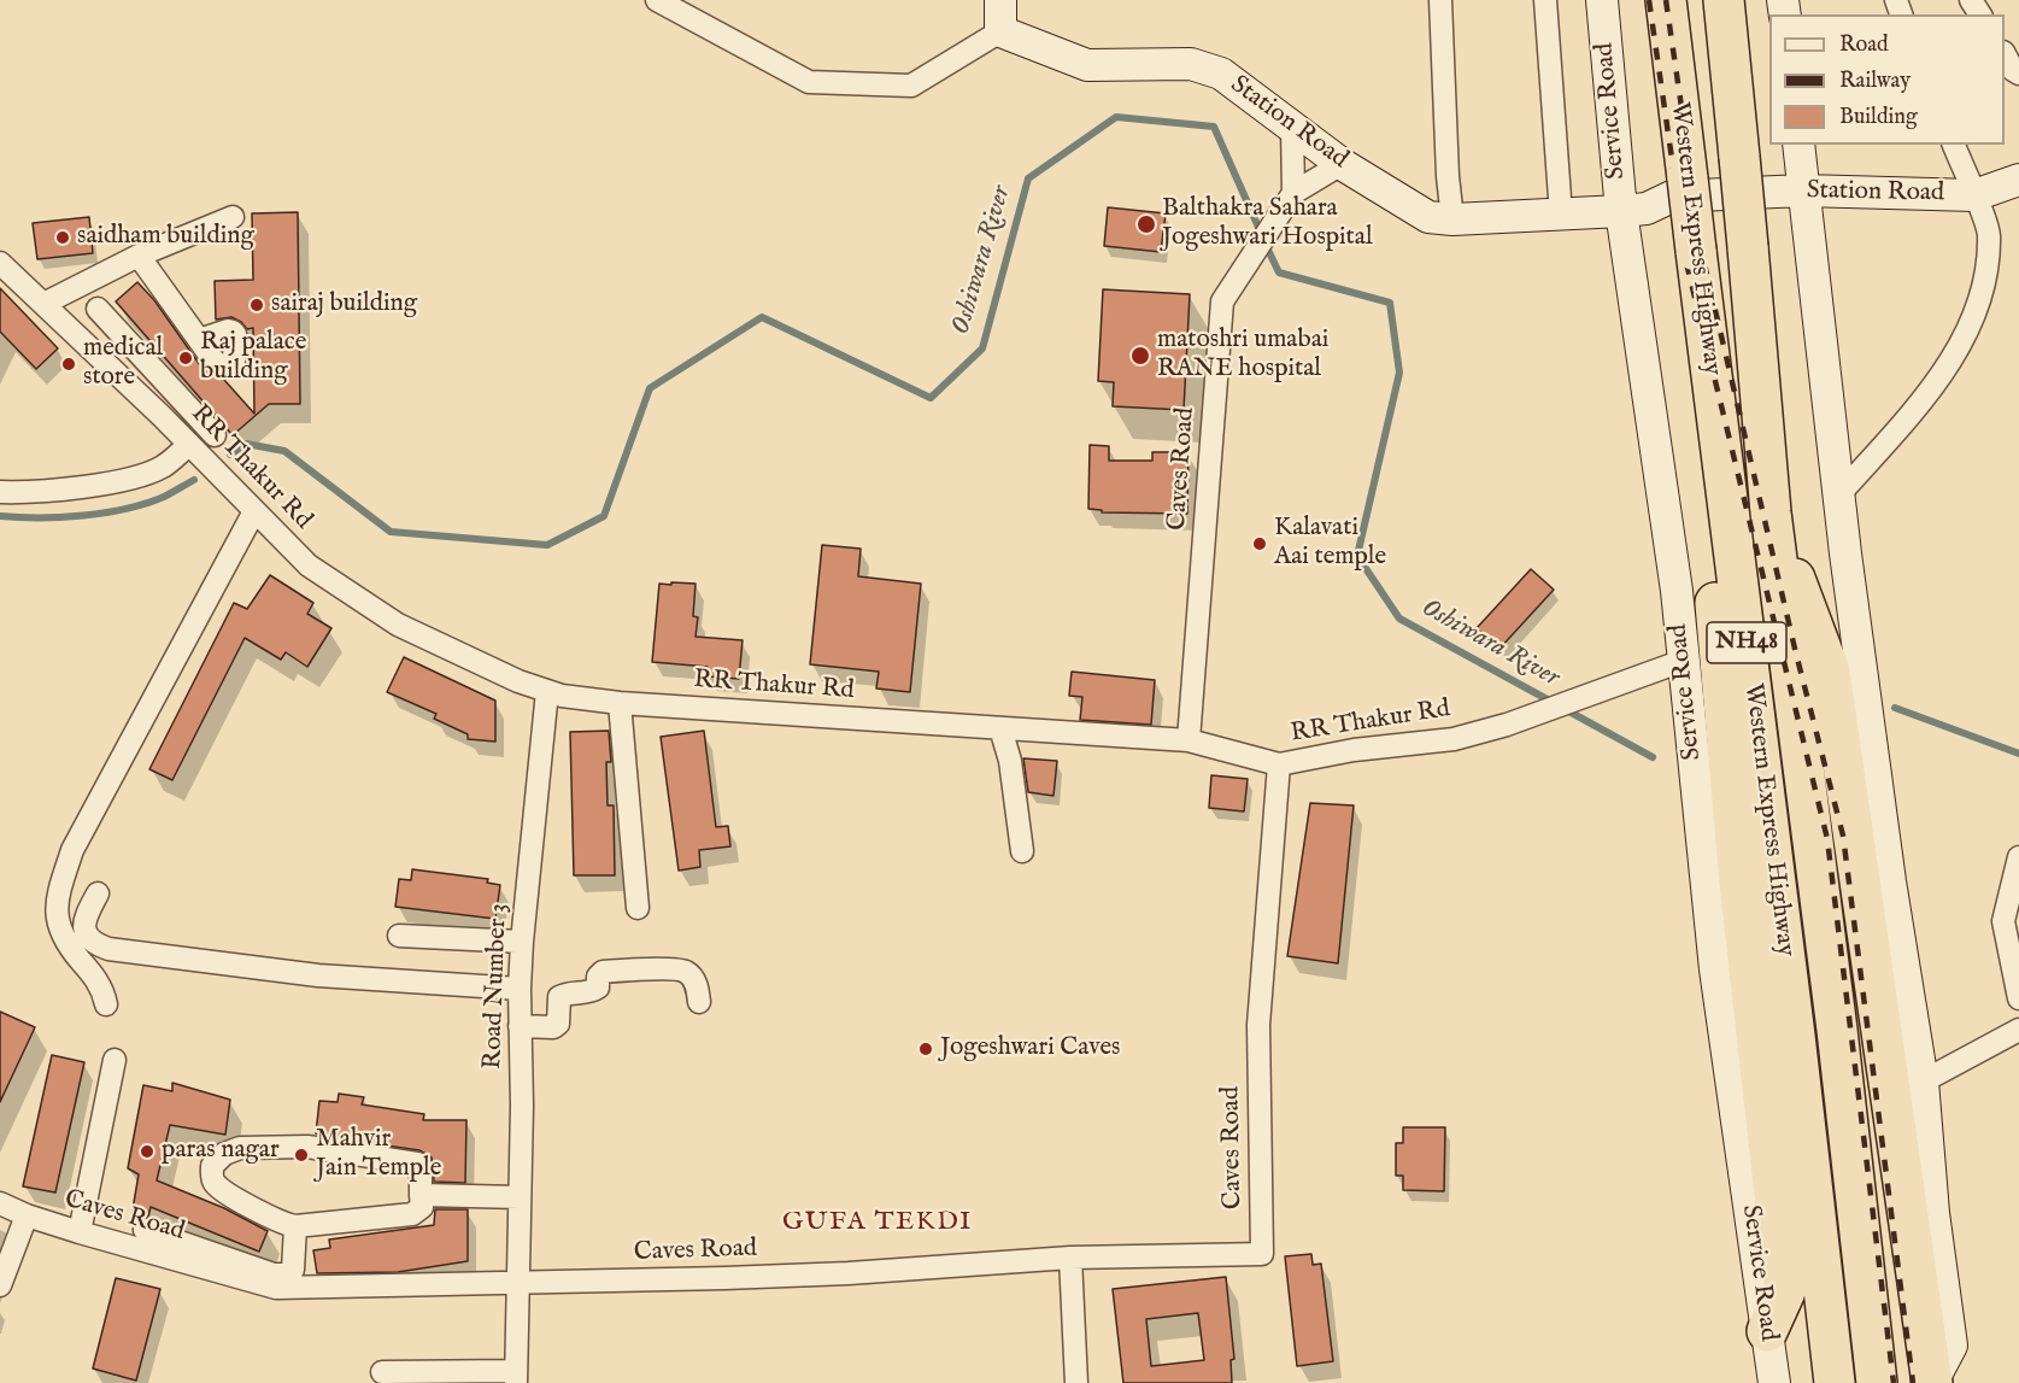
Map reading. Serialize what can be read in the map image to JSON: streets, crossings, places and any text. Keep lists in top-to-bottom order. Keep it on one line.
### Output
{"streets":{"highway":["Western Express Highway","NH48"],"street":["Service Road","Station Road","RR Thakur Rd","Caves Road","Road Number 3"]},"crossings":[["Service Road","Station Road"],["Service Road","RR Thakur Rd"],["Station Road","Caves Road"],["RR Thakur Rd","Caves Road"],["RR Thakur Rd","Road Number 3"],["Caves Road","Road Number 3"]],"districts":["GUFA TEKDI"],"water":["Oshiwara River"],"places":["Balthakra Sahara Jogeshwari Hospital","saidham building","sairaj building","matoshri umabai RANE hospital","Raj palace building","medical store","Kalavati Aai temple","Jogeshwari Caves","paras nagar","Mahvir Jain Temple"],"legend":["Road","Railway","Building"]}
